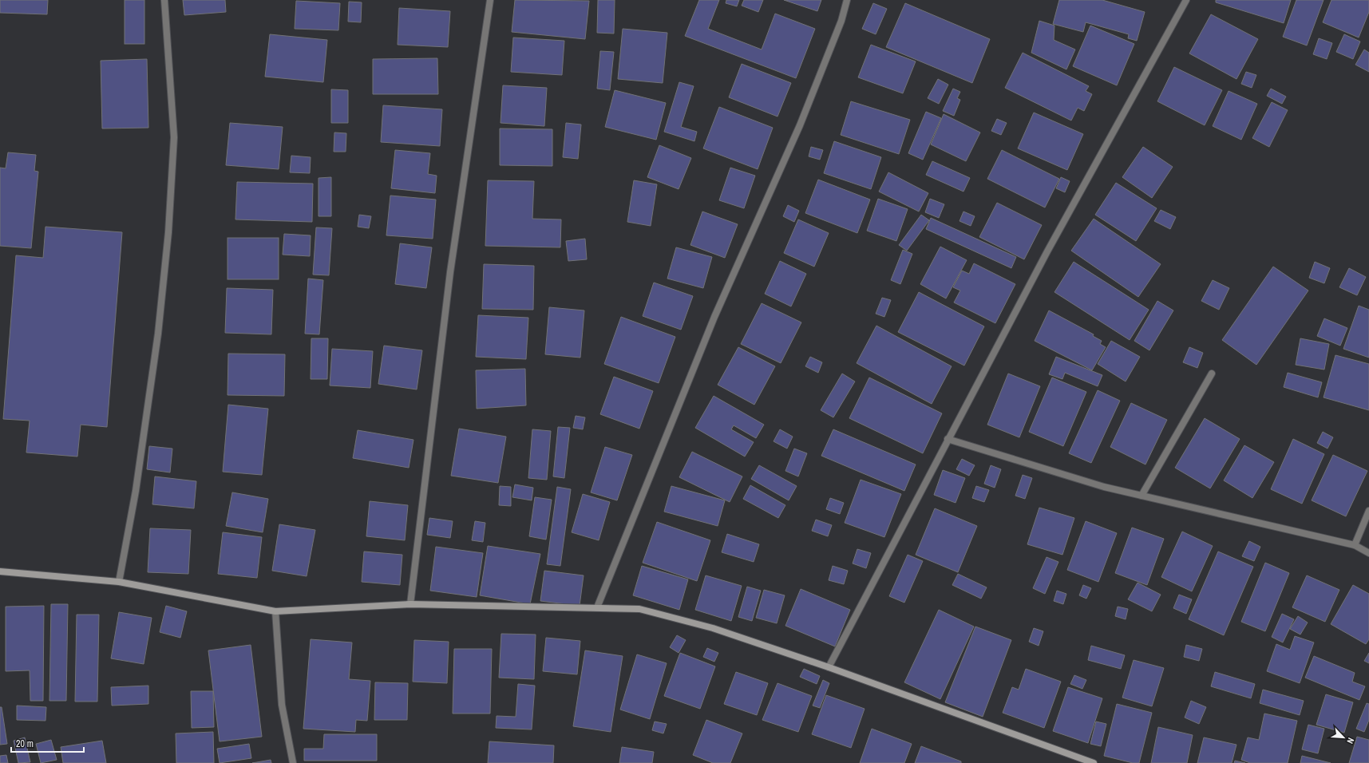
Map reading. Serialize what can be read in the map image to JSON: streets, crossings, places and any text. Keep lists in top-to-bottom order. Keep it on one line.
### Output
{"scale_bar":"20 m","north":"bottom right"}
